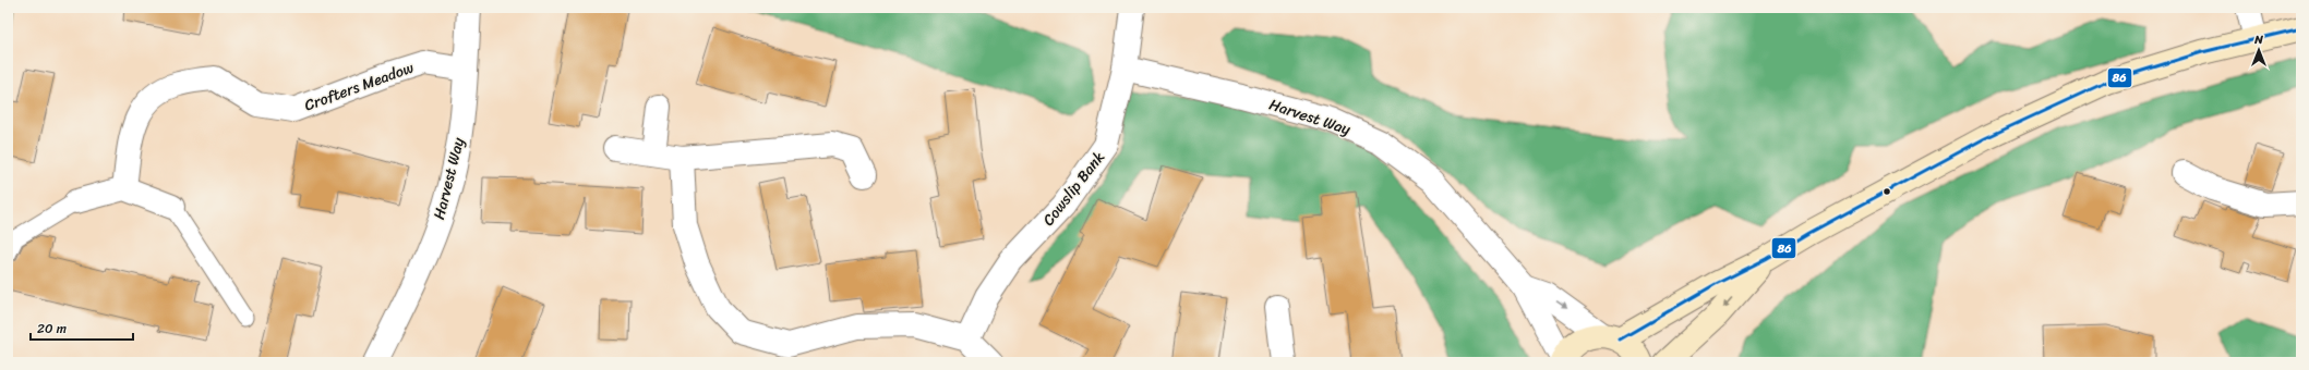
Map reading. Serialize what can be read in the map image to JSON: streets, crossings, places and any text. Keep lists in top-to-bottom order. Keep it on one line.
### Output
{"streets":{"street":["Crofters Meadow","Harvest Way","Cowslip Bank"]},"crossings":[["Crofters Meadow","Harvest Way"],["Harvest Way","Cowslip Bank"]],"lines":["transit line 86"],"scale_bar":"20 m","north":"top"}
